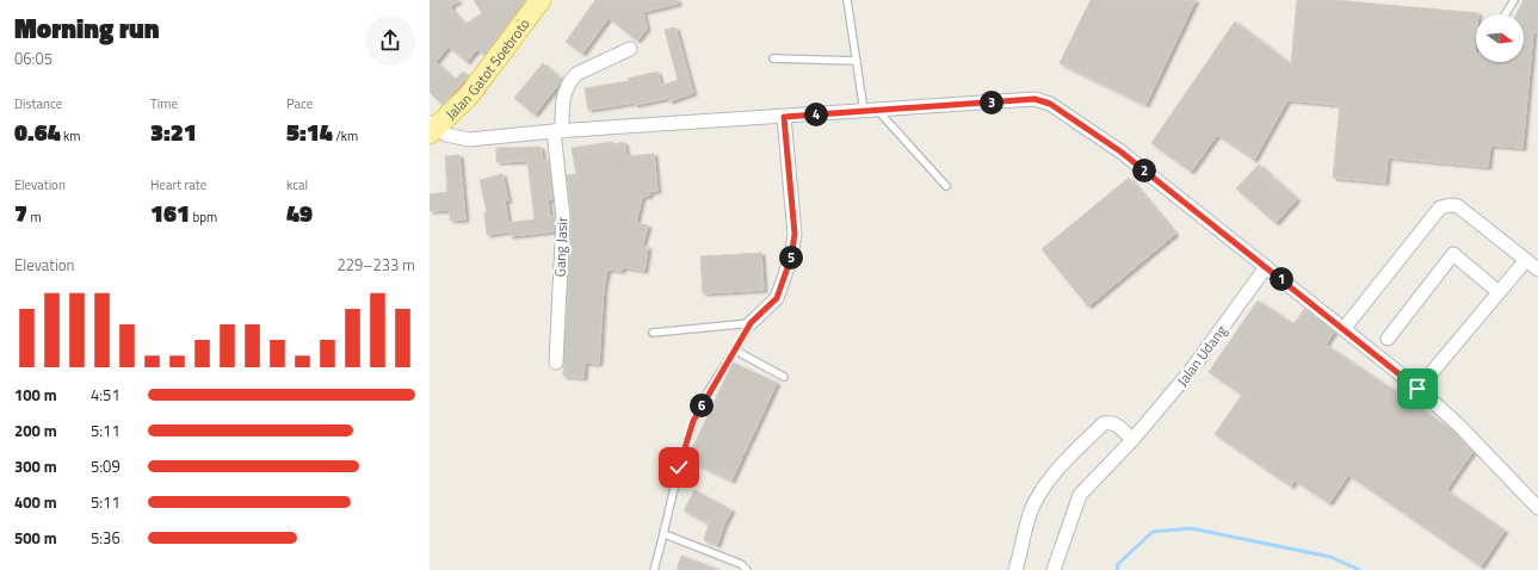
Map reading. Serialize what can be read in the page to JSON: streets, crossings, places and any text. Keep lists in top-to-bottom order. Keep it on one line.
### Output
{"streets":{"main road":["Jalan Gatot Soebroto"],"street":["Gang Jasir","Jalan Udang"]},"north":"right","page":{"heading":["Morning run","06:05"],"stats":[["Distance","0.64 km"],["Time","3:21"],["Pace","5:14 /km"],["Elevation","7 m"],["Heart rate","161 bpm"],["kcal","49"]],"pins":["3","4","2","5","1","6"],"chart":["Elevation","229–233 m"],"list":[{"name":"100 m","note":"4:51"},{"name":"200 m","note":"5:11"},{"name":"300 m","note":"5:09"},{"name":"400 m","note":"5:11"},{"name":"500 m","note":"5:36"}]}}
